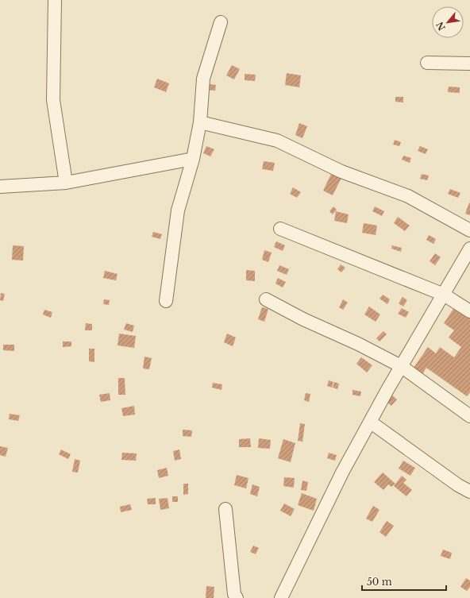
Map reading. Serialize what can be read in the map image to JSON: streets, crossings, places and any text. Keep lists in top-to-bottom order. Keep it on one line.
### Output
{"scale_bar":"50 m","north":"bottom left"}
